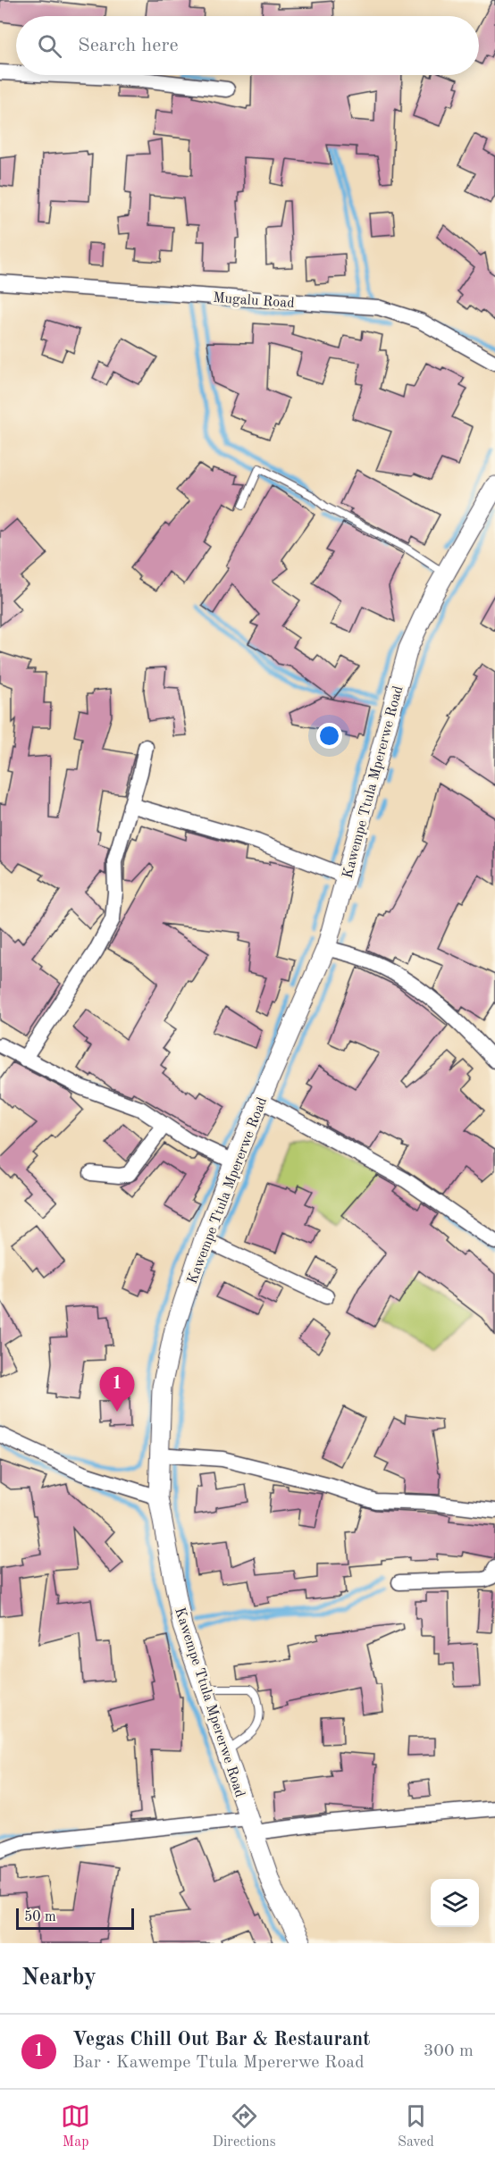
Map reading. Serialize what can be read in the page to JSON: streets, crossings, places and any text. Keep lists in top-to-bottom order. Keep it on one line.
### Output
{"streets":{"street":["Mugalu Road","Kawempe Ttula Mpererwe Road"]},"scale_bar":"50 m","page":{"search":"Search here","pins":"1","scale":"50 m","heading":"Nearby","list":[{"mark":"1","name":"Vegas Chill Out Bar & Restaurant","note":"Bar · Kawempe Ttula Mpererwe Road","value":"300 m"}],"nav":["Map","Directions","Saved"]}}
